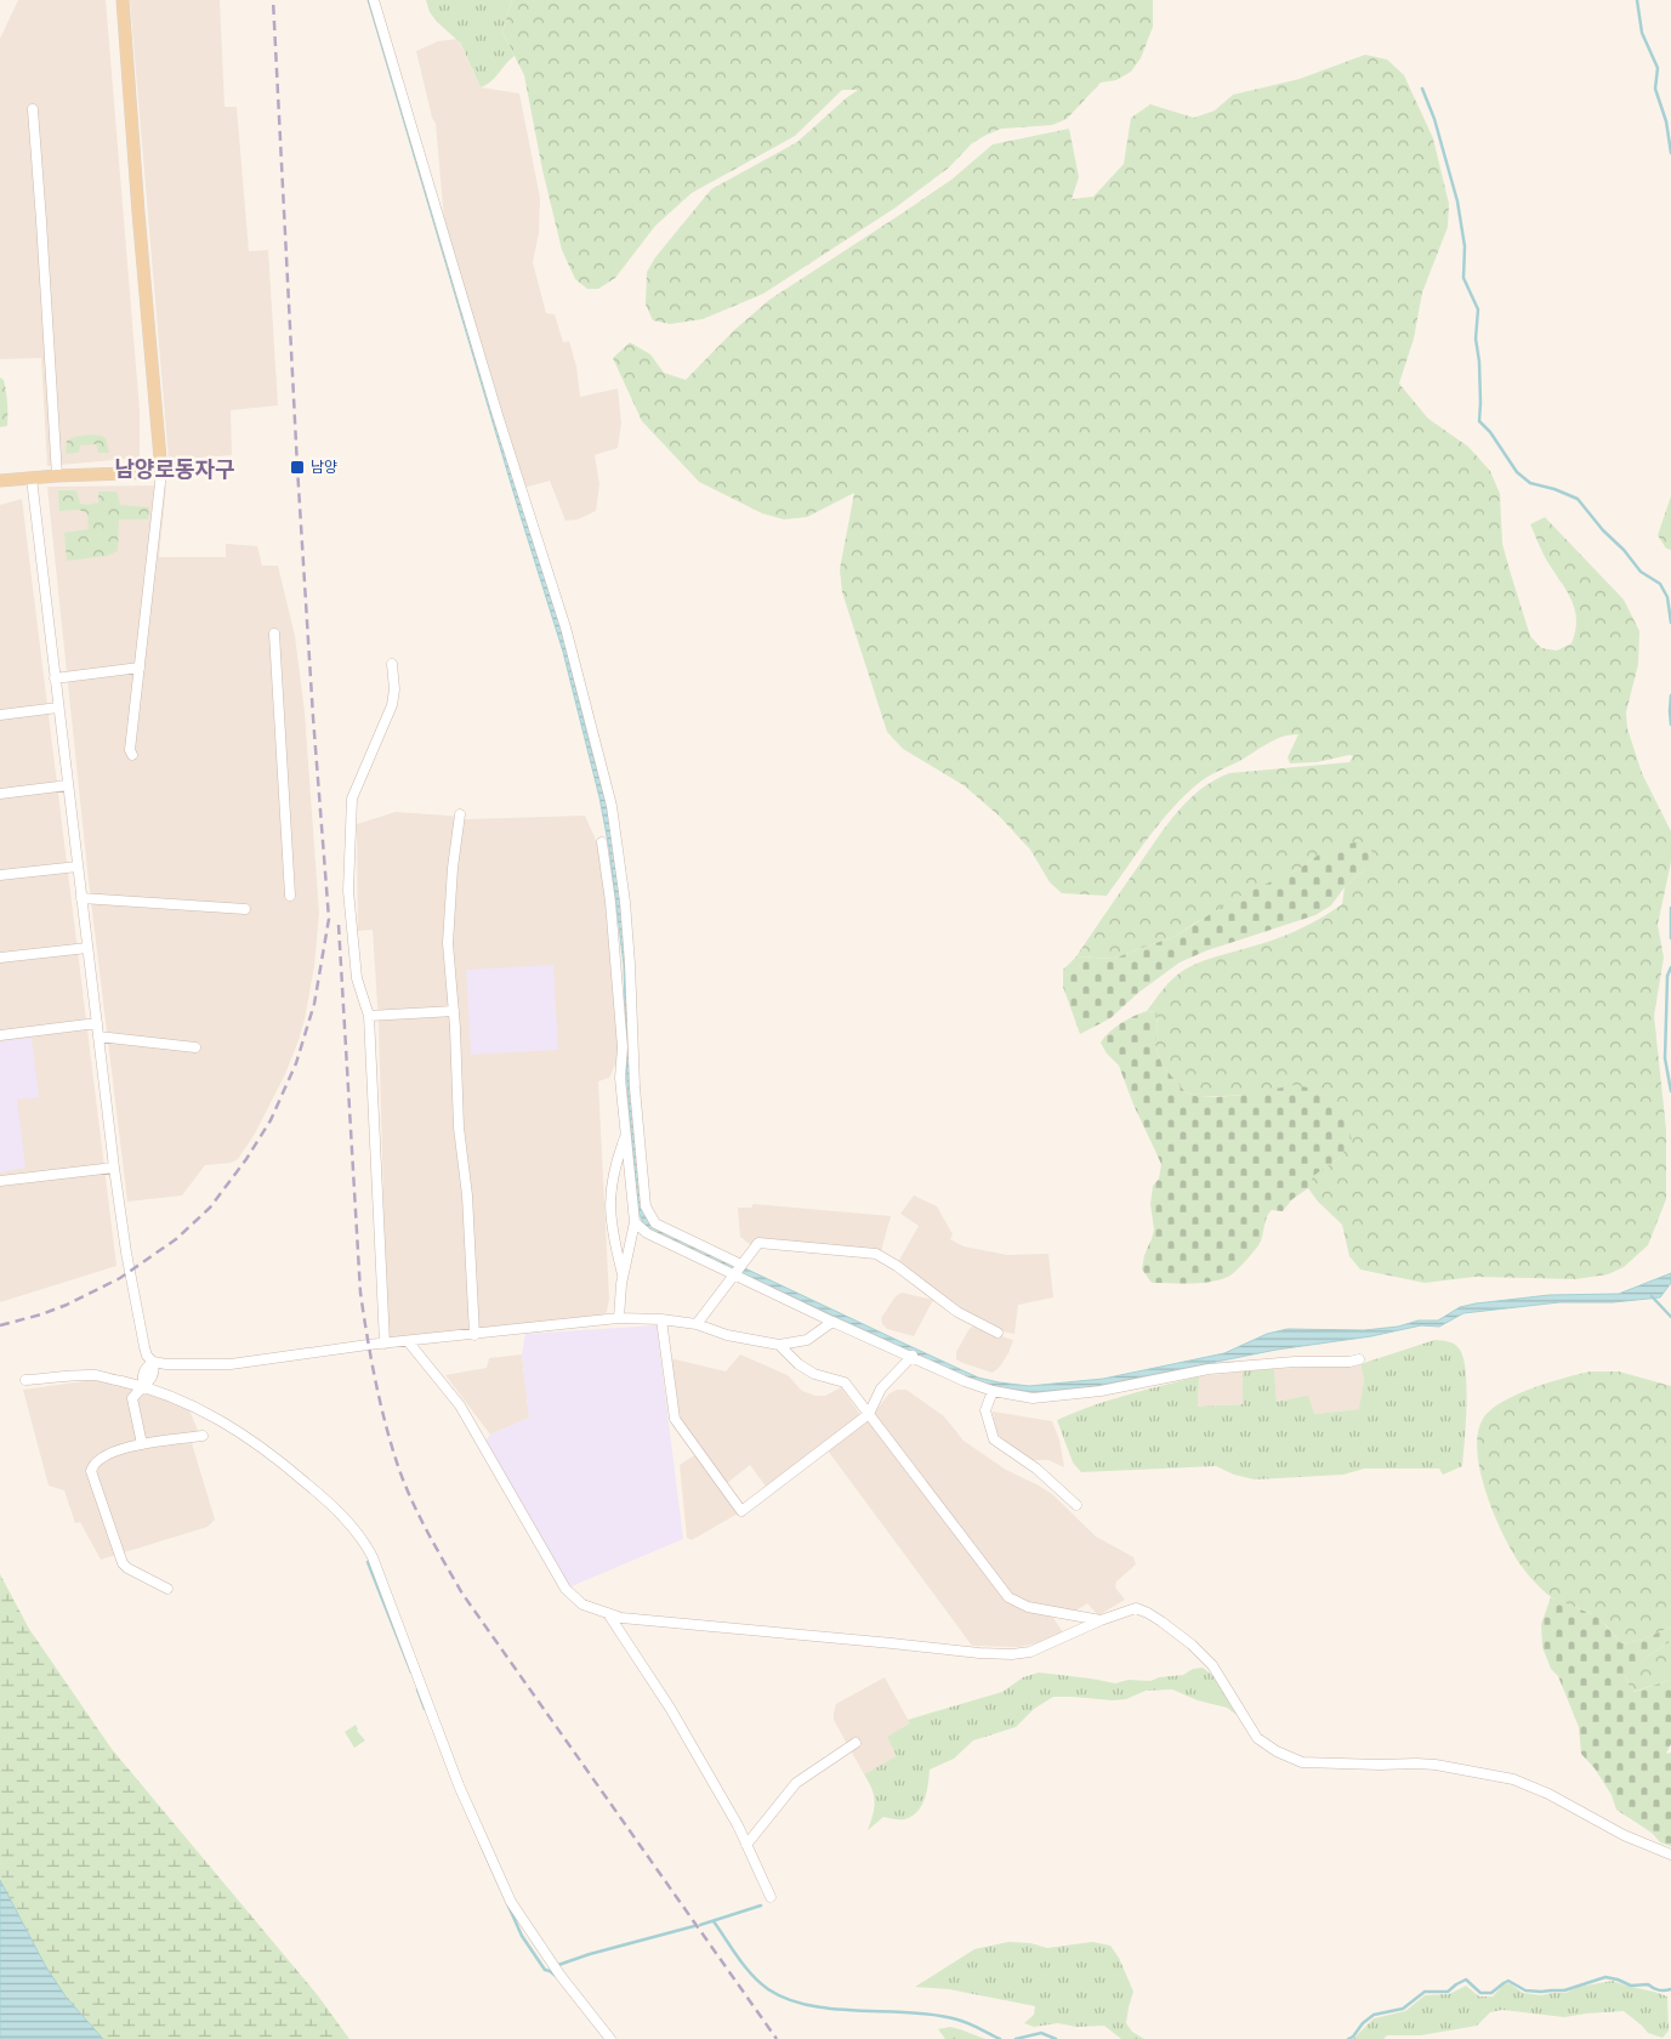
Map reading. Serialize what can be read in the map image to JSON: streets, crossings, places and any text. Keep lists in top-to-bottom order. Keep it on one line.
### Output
{"districts":["남양로동자구"],"places":{"transit":["남양"]}}
